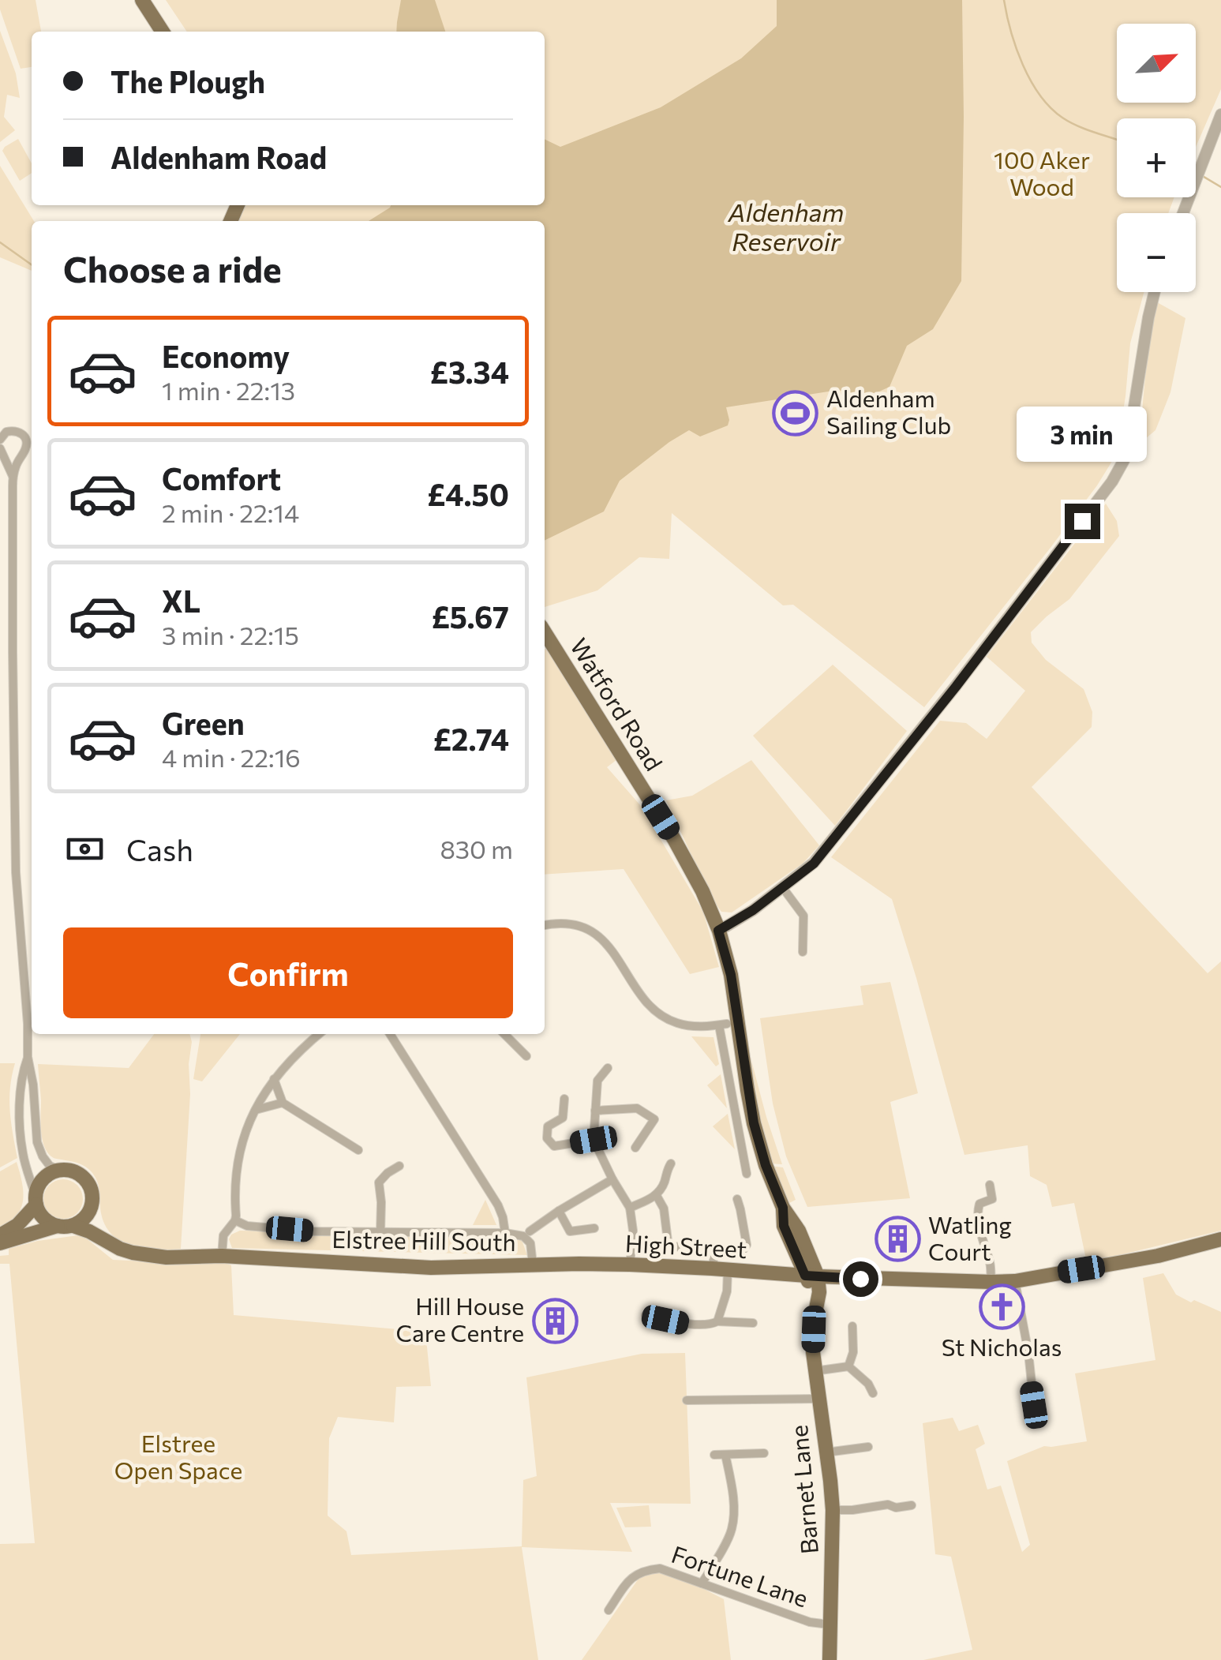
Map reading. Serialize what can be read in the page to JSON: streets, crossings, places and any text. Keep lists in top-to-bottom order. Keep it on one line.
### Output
{"streets":{"main road":["Watford Road","Elstree Hill South","High Street","Barnet Lane"],"street":["Fortune Lane"]},"crossings":[["Watford Road","High Street"],["Watford Road","Barnet Lane"],["Elstree Hill South","High Street"],["High Street","Barnet Lane"],["Barnet Lane","Fortune Lane"]],"water":["Aldenham Reservoir"],"parks":["100 Aker Wood","Elstree Open Space"],"places":{"sports":["Aldenham Sailing Club"],"building":["Watling Court","Hill House Care Centre"],"church":["St Nicholas"]},"north":"top right","page":{"map_buttons":["+","−"],"banner":["The Plough","Aldenham Road"],"heading":"Choose a ride","list":[{"name":"Economy","note":"1 min · 22:13","value":"£3.34"},{"name":"Comfort","note":"2 min · 22:14","value":"£4.50"},{"name":"XL","note":"3 min · 22:15","value":"£5.67"},{"name":"Green","note":"4 min · 22:16","value":"£2.74"}],"bubble":"3 min","pay":["Cash","830 m"],"buttons":"Confirm"}}
